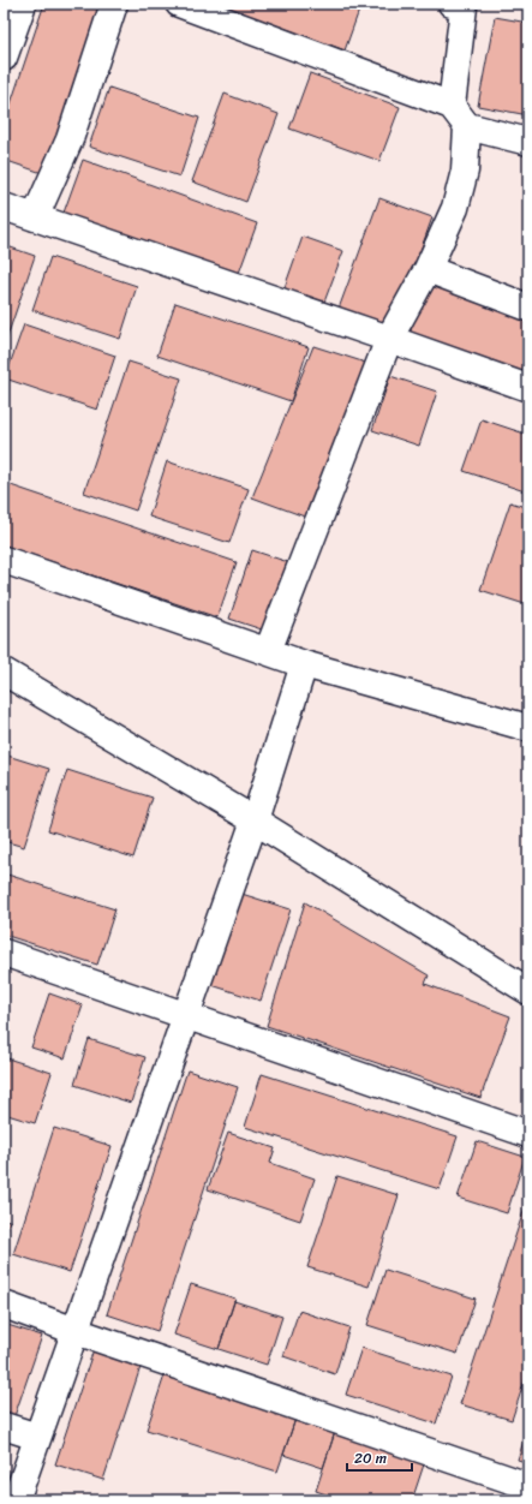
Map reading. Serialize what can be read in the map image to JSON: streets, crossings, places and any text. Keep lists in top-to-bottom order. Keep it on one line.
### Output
{"scale_bar":"20 m"}
